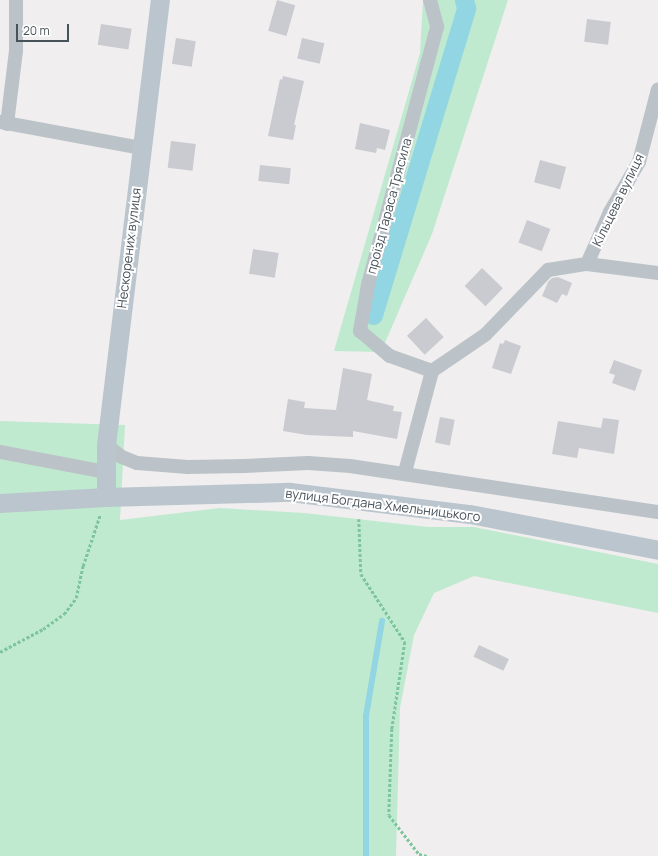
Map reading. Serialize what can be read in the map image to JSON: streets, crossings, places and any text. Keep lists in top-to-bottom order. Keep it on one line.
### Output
{"streets":{"main road":["Нескорених вулиця","вулиця Богдана Хмельницького"],"street":["Кільцева вулиця","проїзд Тараса Трясила"]},"crossings":[["Нескорених вулиця","вулиця Богдана Хмельницького"]],"scale_bar":"20 m"}
